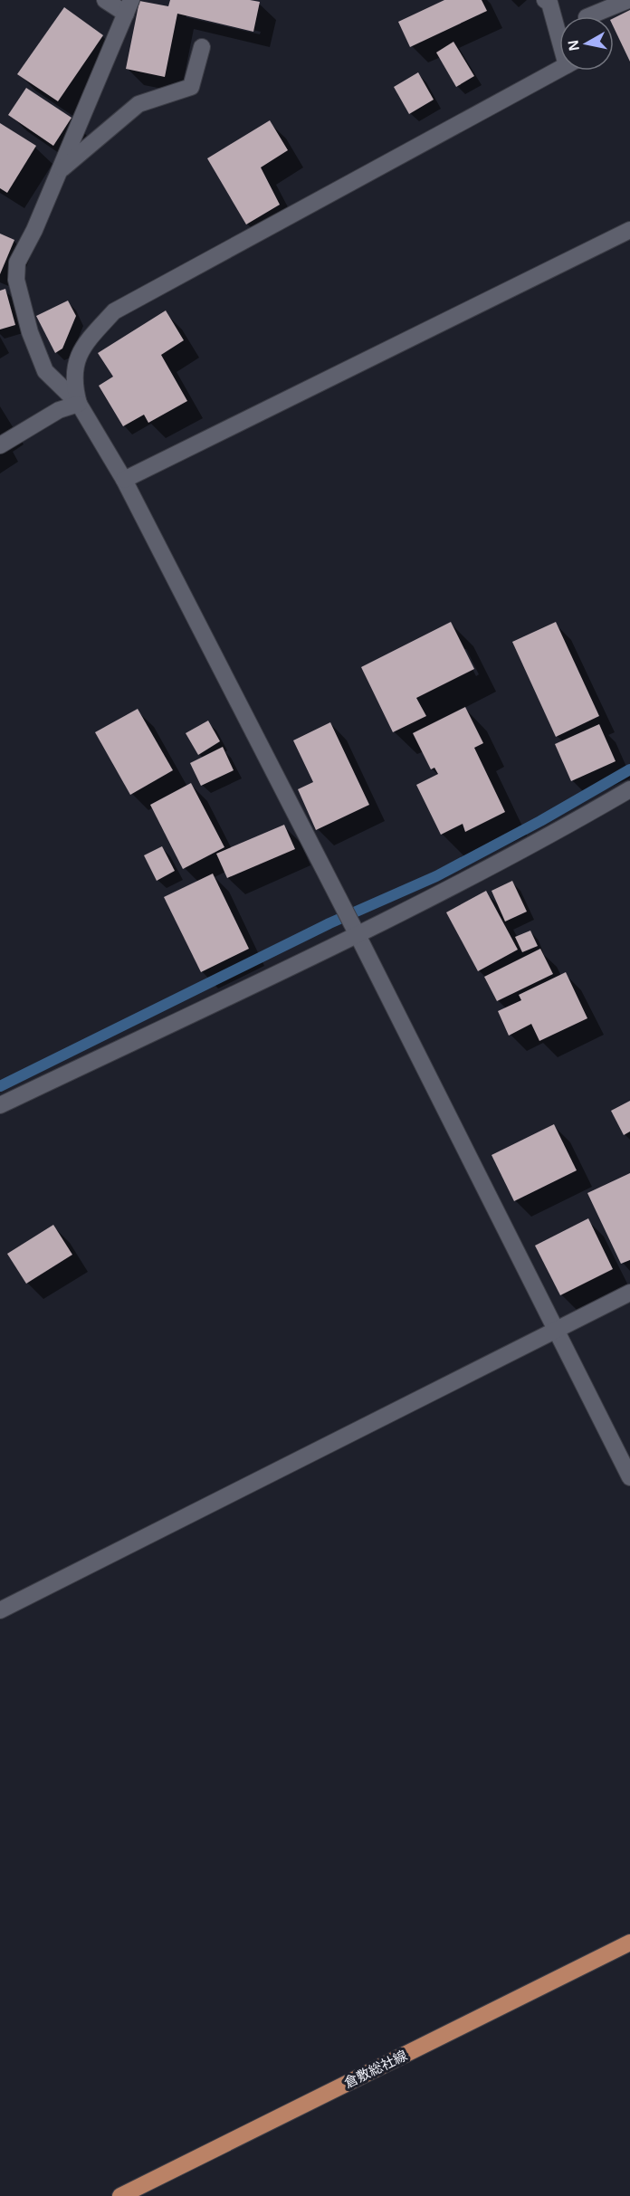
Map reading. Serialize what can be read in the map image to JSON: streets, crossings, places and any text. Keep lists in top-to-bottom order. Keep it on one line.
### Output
{"streets":{"main road":["倉敷総社線"]},"north":"left"}
